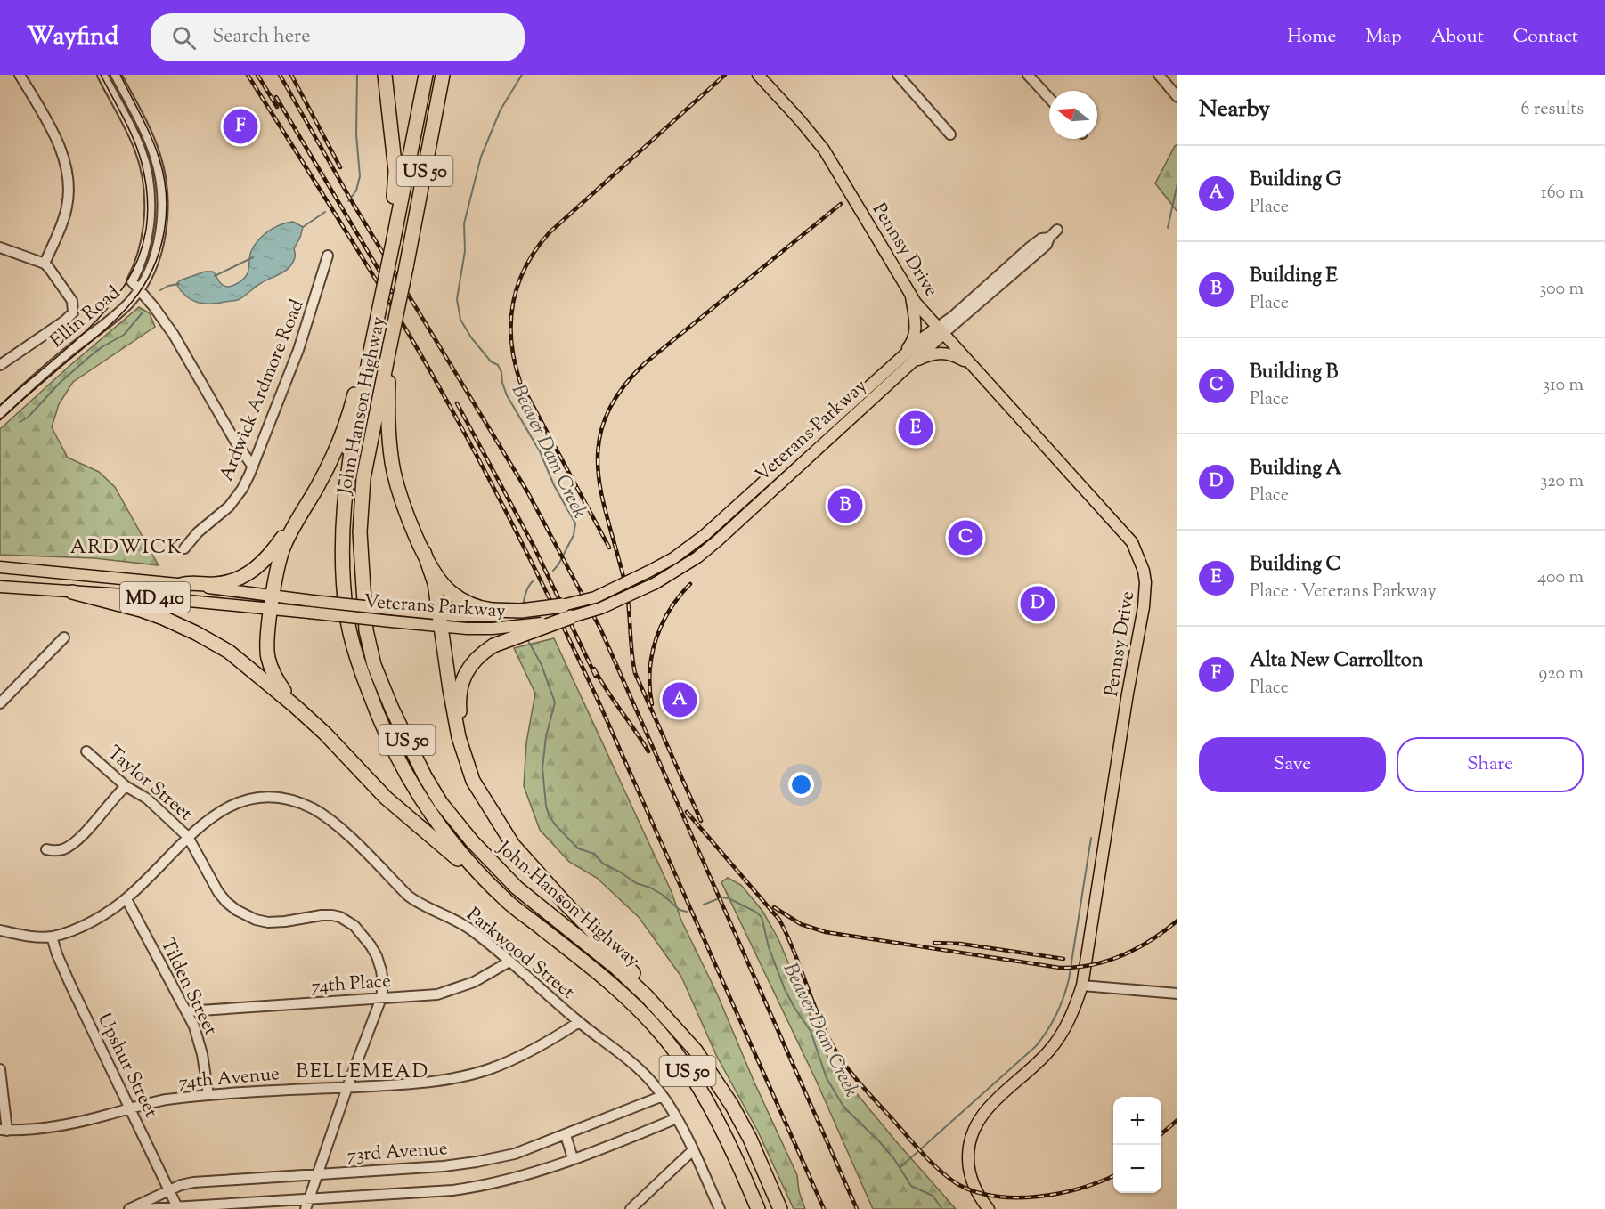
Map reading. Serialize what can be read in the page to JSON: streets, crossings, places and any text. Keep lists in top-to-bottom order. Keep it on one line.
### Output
{"streets":{"highway":["US 50","John Hanson Highway"],"main road":["Pennsy Drive","Veterans Parkway","MD 410"],"street":["Ellin Road","Ardwick Ardmore Road","Taylor Street","Parkwood Street","74th Place","Tilden Street","Upshur Street","74th Avenue","73rd Avenue"]},"crossings":[["Pennsy Drive","Veterans Parkway"],["Taylor Street","Parkwood Street"],["Taylor Street","74th Place"],["Taylor Street","74th Avenue"],["Taylor Street","73rd Avenue"],["Parkwood Street","74th Place"],["Parkwood Street","Tilden Street"],["Parkwood Street","Upshur Street"],["Parkwood Street","74th Avenue"],["Parkwood Street","73rd Avenue"],["74th Place","Tilden Street"],["Tilden Street","74th Avenue"],["Upshur Street","74th Avenue"],["Upshur Street","73rd Avenue"]],"districts":["ARDWICK","BELLEMEAD"],"water":["Beaver Dam Creek"],"north":"left","page":{"header":"Wayfind","search":"Search here","nav":["Home","Map","About","Contact"],"heading":["Nearby","6 results"],"pins":["F","E","B","C","D","A"],"list":[{"mark":"A","name":"Building G","note":"Place","value":"160 m"},{"mark":"B","name":"Building E","note":"Place","value":"300 m"},{"mark":"C","name":"Building B","note":"Place","value":"310 m"},{"mark":"D","name":"Building A","note":"Place","value":"320 m"},{"mark":"E","name":"Building C","note":"Place · Veterans Parkway","value":"400 m"},{"mark":"F","name":"Alta New Carrollton","note":"Place","value":"920 m"}],"buttons":["Save","Share"],"map_buttons":["+","−"]}}
